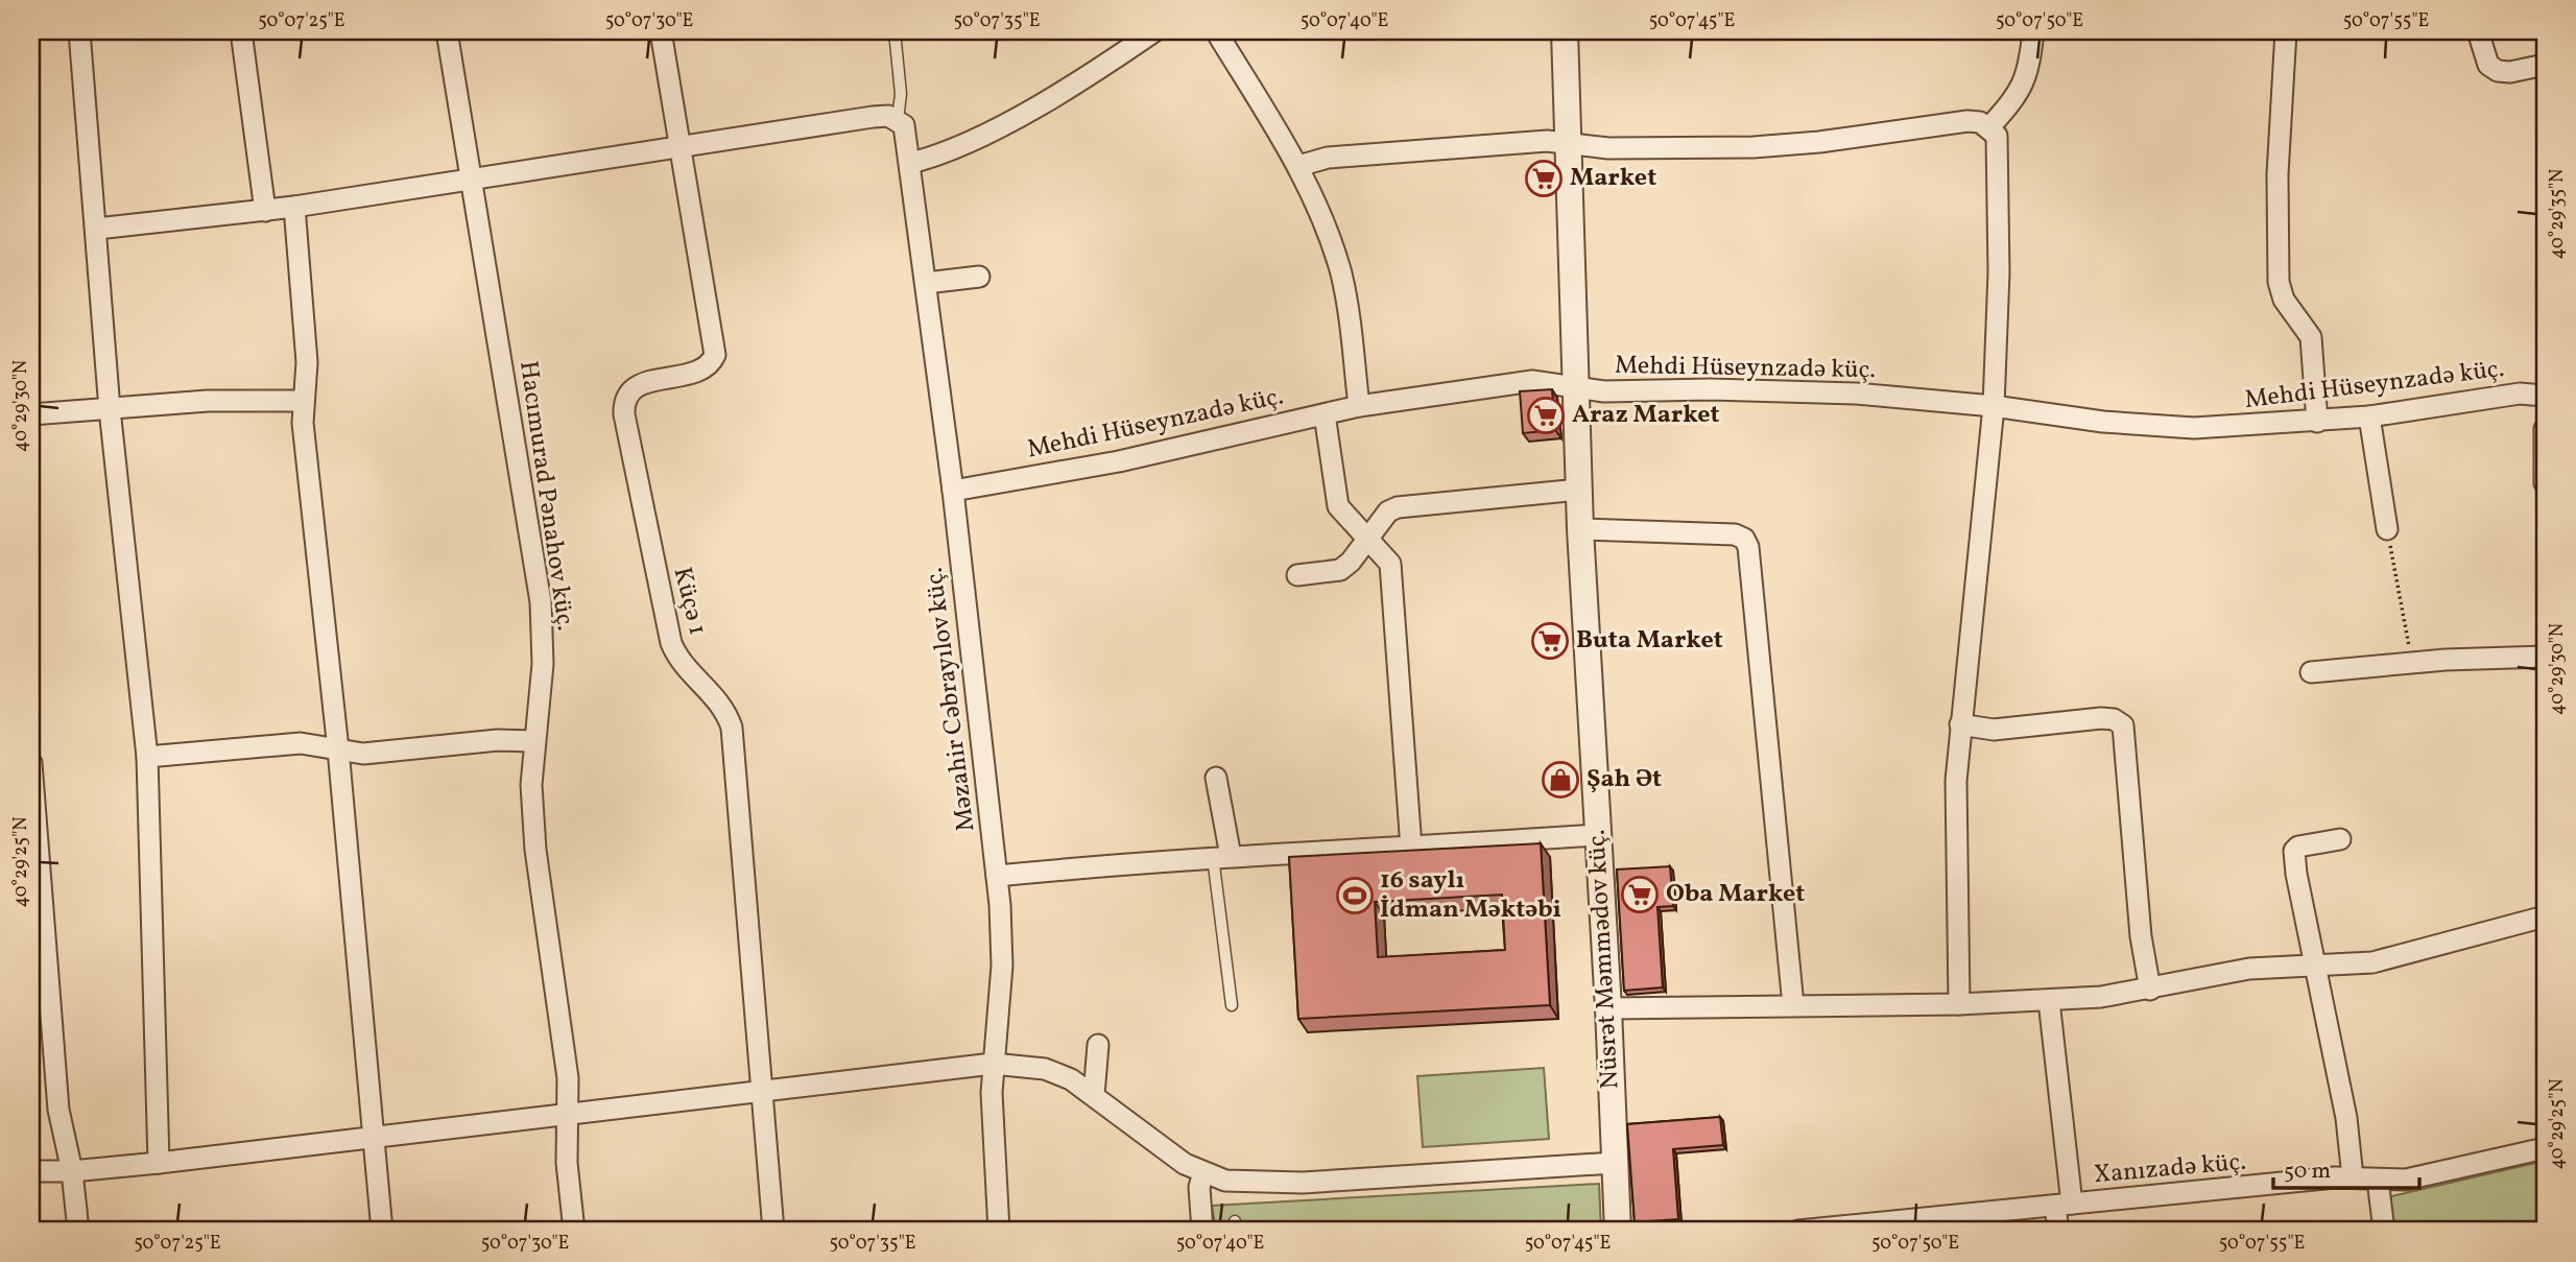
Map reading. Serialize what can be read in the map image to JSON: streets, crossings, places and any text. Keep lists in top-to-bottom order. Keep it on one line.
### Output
{"streets":{"street":["Mehdi Hüseynzadə küç.","Hacımurad Pənahov küç.","Küçə 1","Məzahir Cəbrayılov küç.","Nüsrət Məmmədov küç.","Xanızadə küç."]},"crossings":[["Mehdi Hüseynzadə küç.","Məzahir Cəbrayılov küç."],["Mehdi Hüseynzadə küç.","Nüsrət Məmmədov küç."]],"places":{"supermarket":["Market","Araz Market","Buta Market","Oba Market"],"shop":["Şah Ət"],"sports":["16 saylı İdman Məktəbi"]},"scale_bar":"50 m","coordinates":["50°07'25\"E","50°07'30\"E","50°07'35\"E","50°07'40\"E","50°07'45\"E","50°07'50\"E","50°07'55\"E","40°29'35\"N","40°29'30\"N","40°29'25\"N"]}
